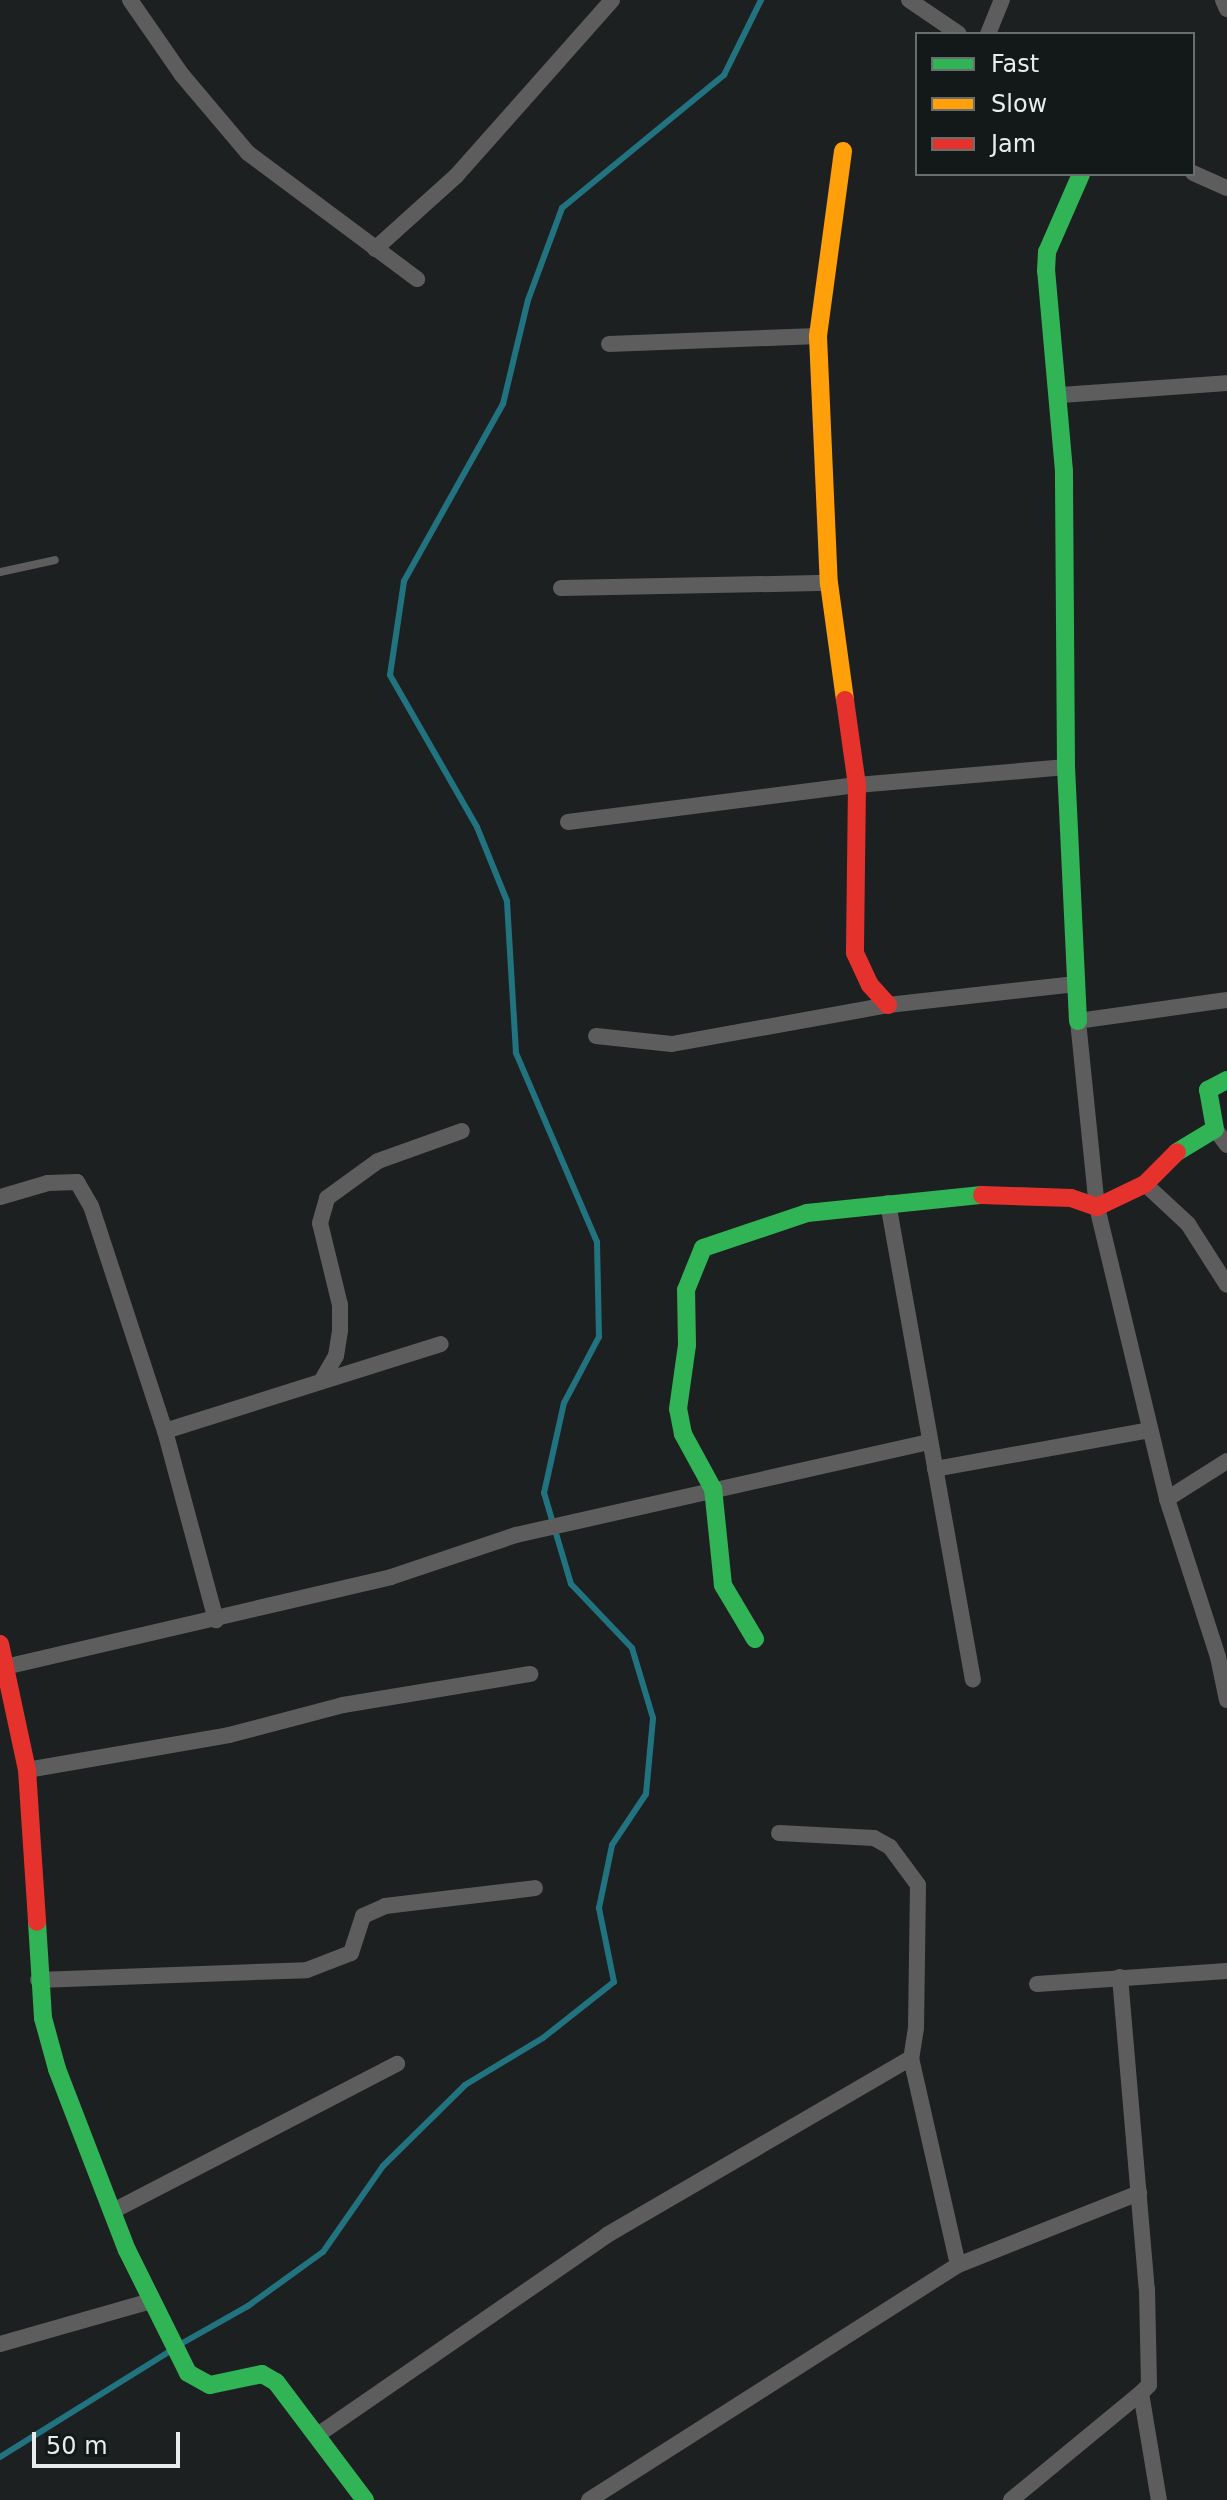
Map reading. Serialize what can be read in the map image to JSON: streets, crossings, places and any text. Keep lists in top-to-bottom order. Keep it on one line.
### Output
{"legend":["Fast","Slow","Jam"],"scale_bar":"50 m"}
